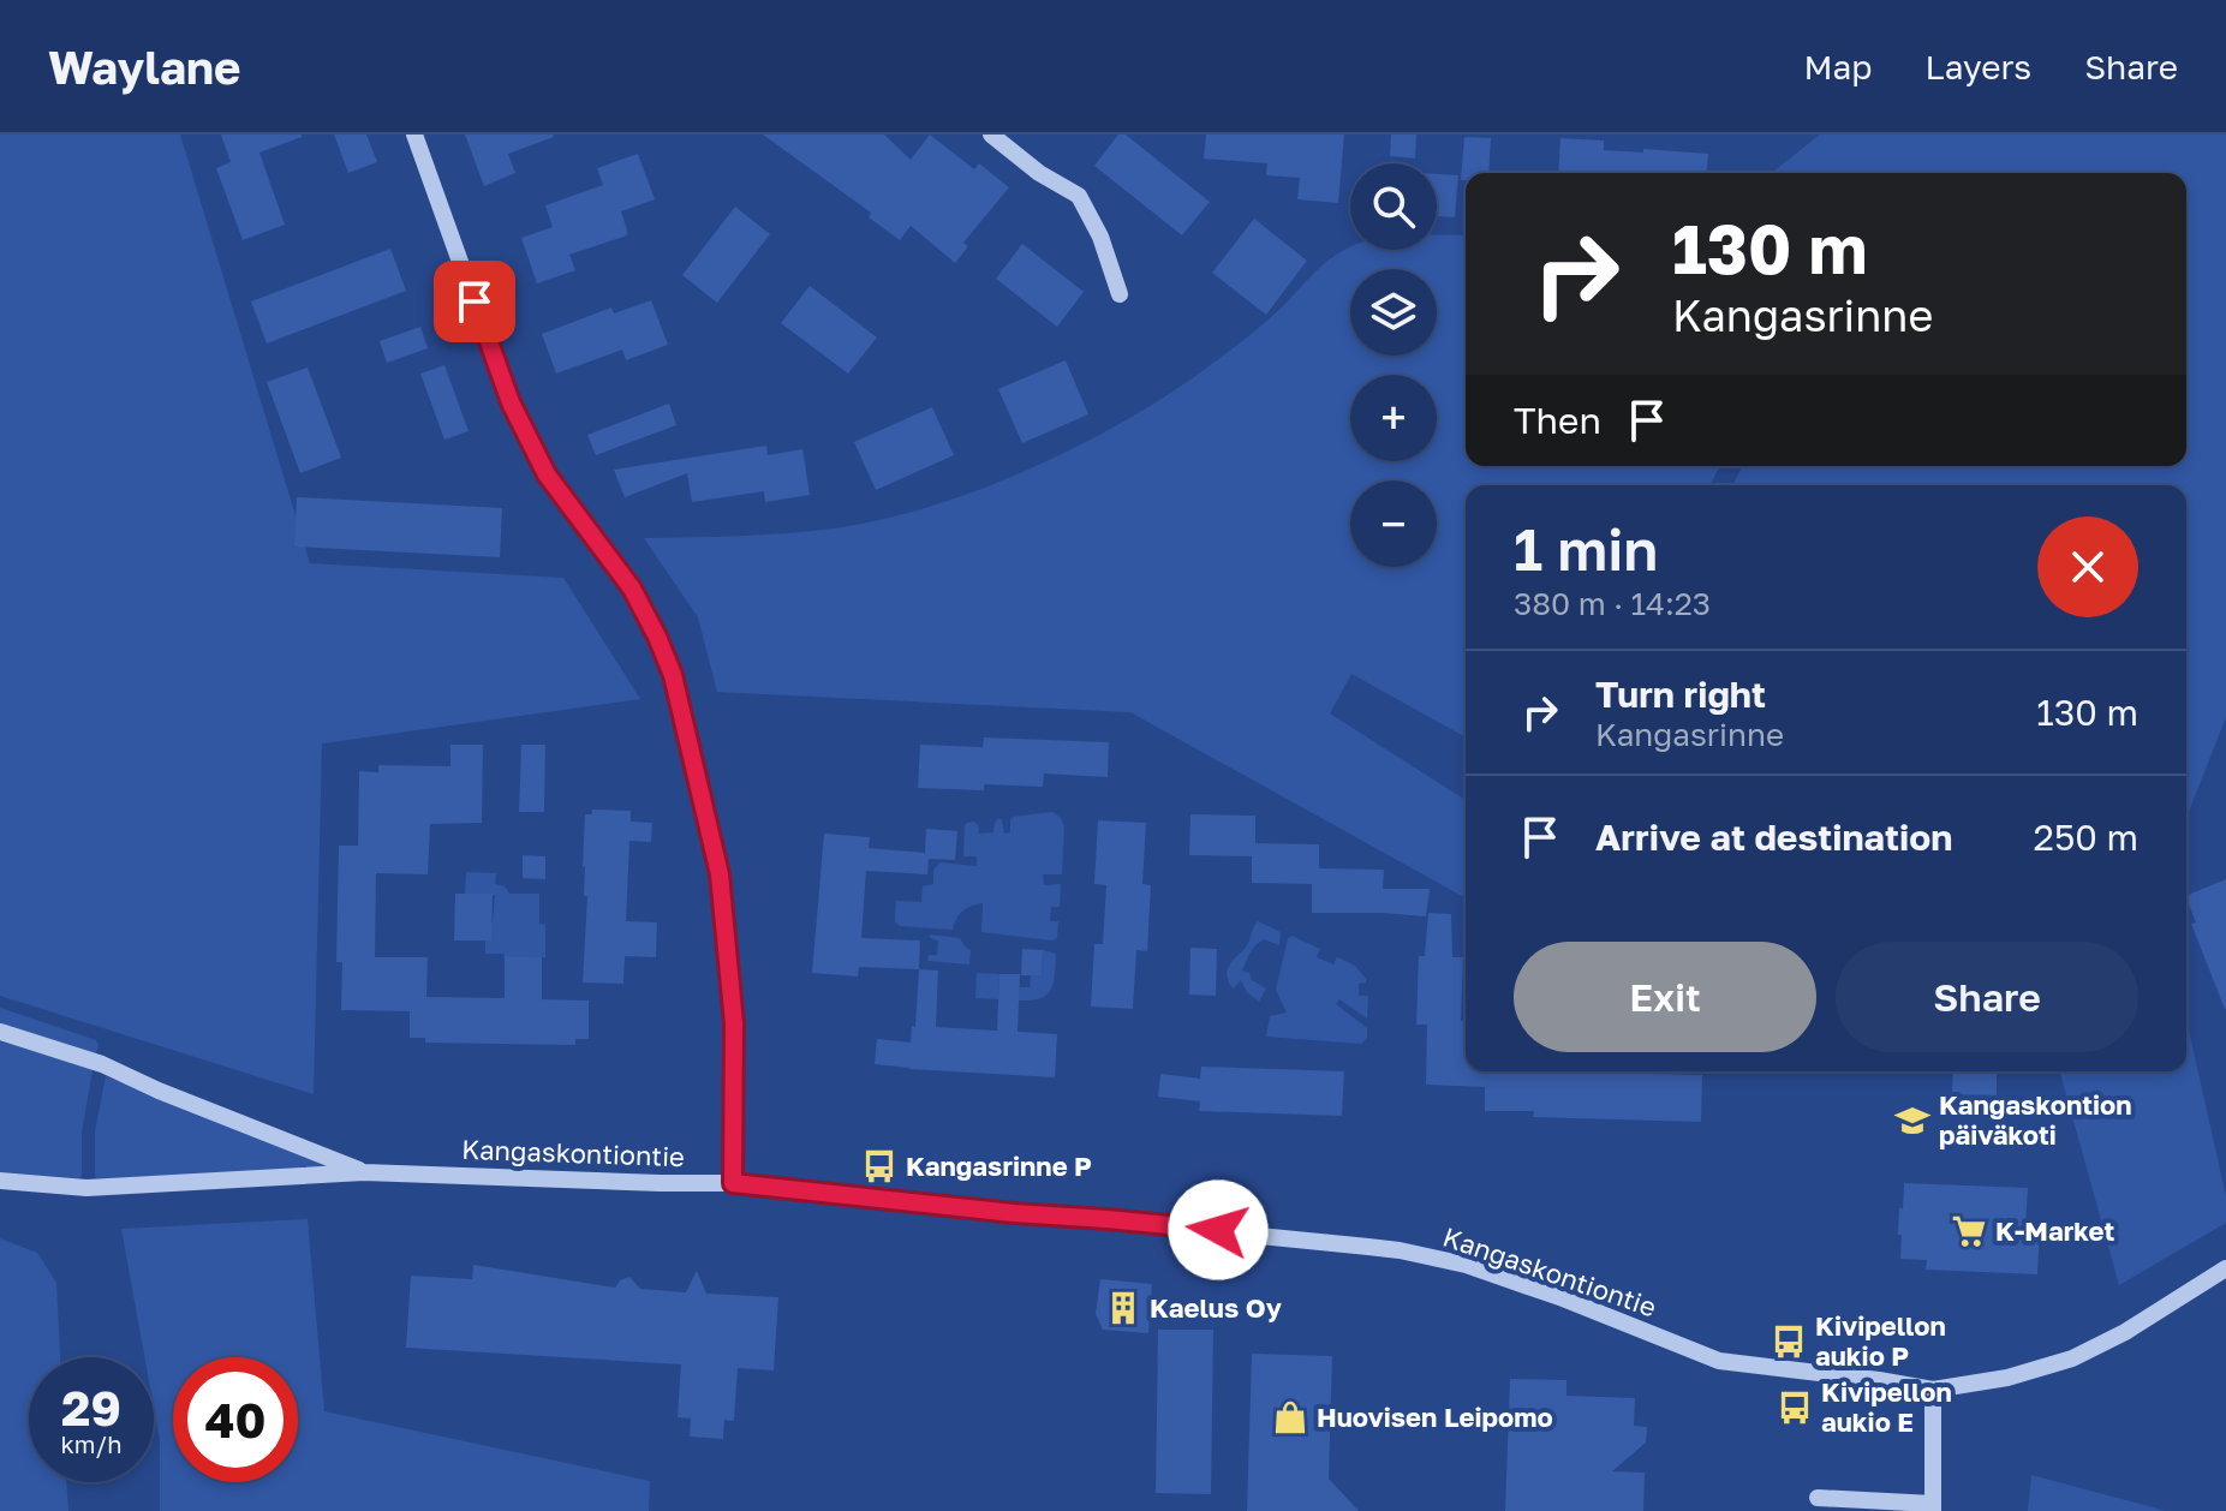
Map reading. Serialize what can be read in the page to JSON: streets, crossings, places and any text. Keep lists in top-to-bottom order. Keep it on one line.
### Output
{"streets":{"street":["Kangaskontiontie"]},"places":{"school or university":["Kangaskontion päiväkoti"],"bus stop":["Kangasrinne P","Kivipellon aukio P","Kivipellon aukio E"],"supermarket":["K-Market"],"building":["Kaelus Oy"],"shop":["Huovisen Leipomo"]},"page":{"header":"Waylane","nav":["Map","Layers","Share"],"map_buttons":["+","−"],"turn":["130 m","Kangasrinne"],"then":"Then","heading":["1 min","380 m · 14:23"],"list":[{"name":"Turn right","note":"Kangasrinne","value":"130 m"},{"name":"Arrive at destination","value":"250 m"}],"buttons":["Exit","Share"],"speed":"29 km/h","limit":"40"}}
